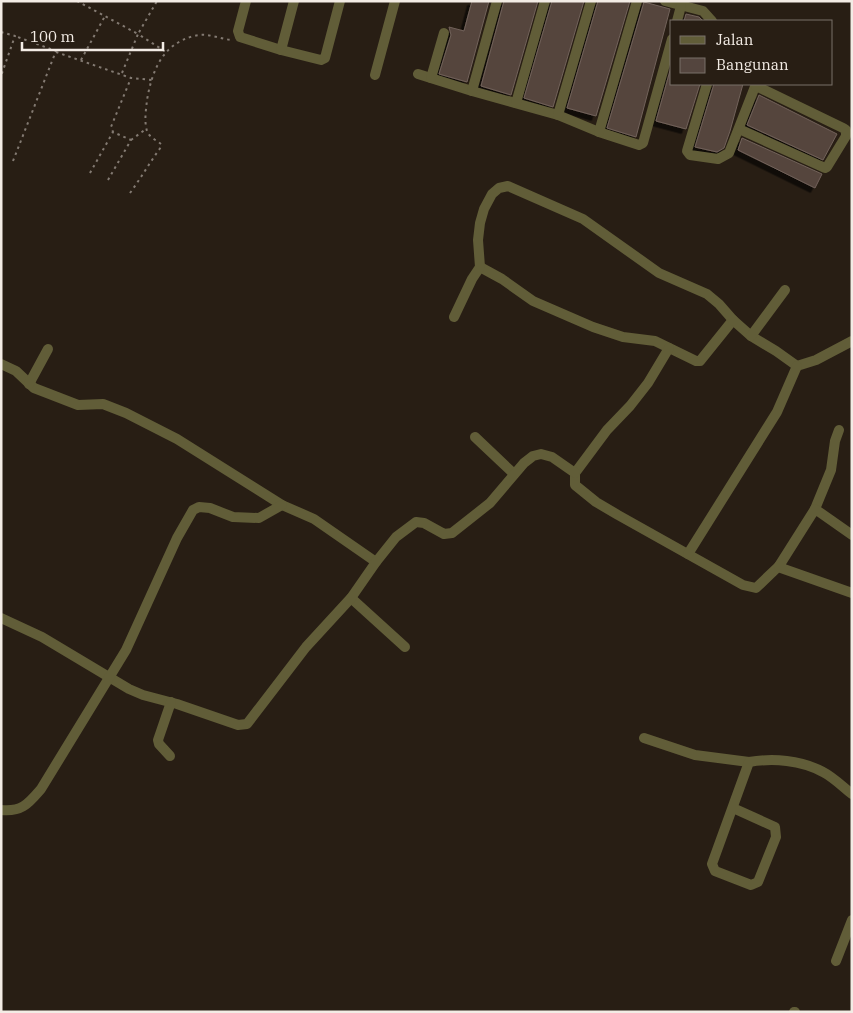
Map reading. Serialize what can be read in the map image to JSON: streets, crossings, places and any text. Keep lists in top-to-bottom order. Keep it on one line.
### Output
{"legend":["Jalan","Bangunan"],"scale_bar":"100 m"}
